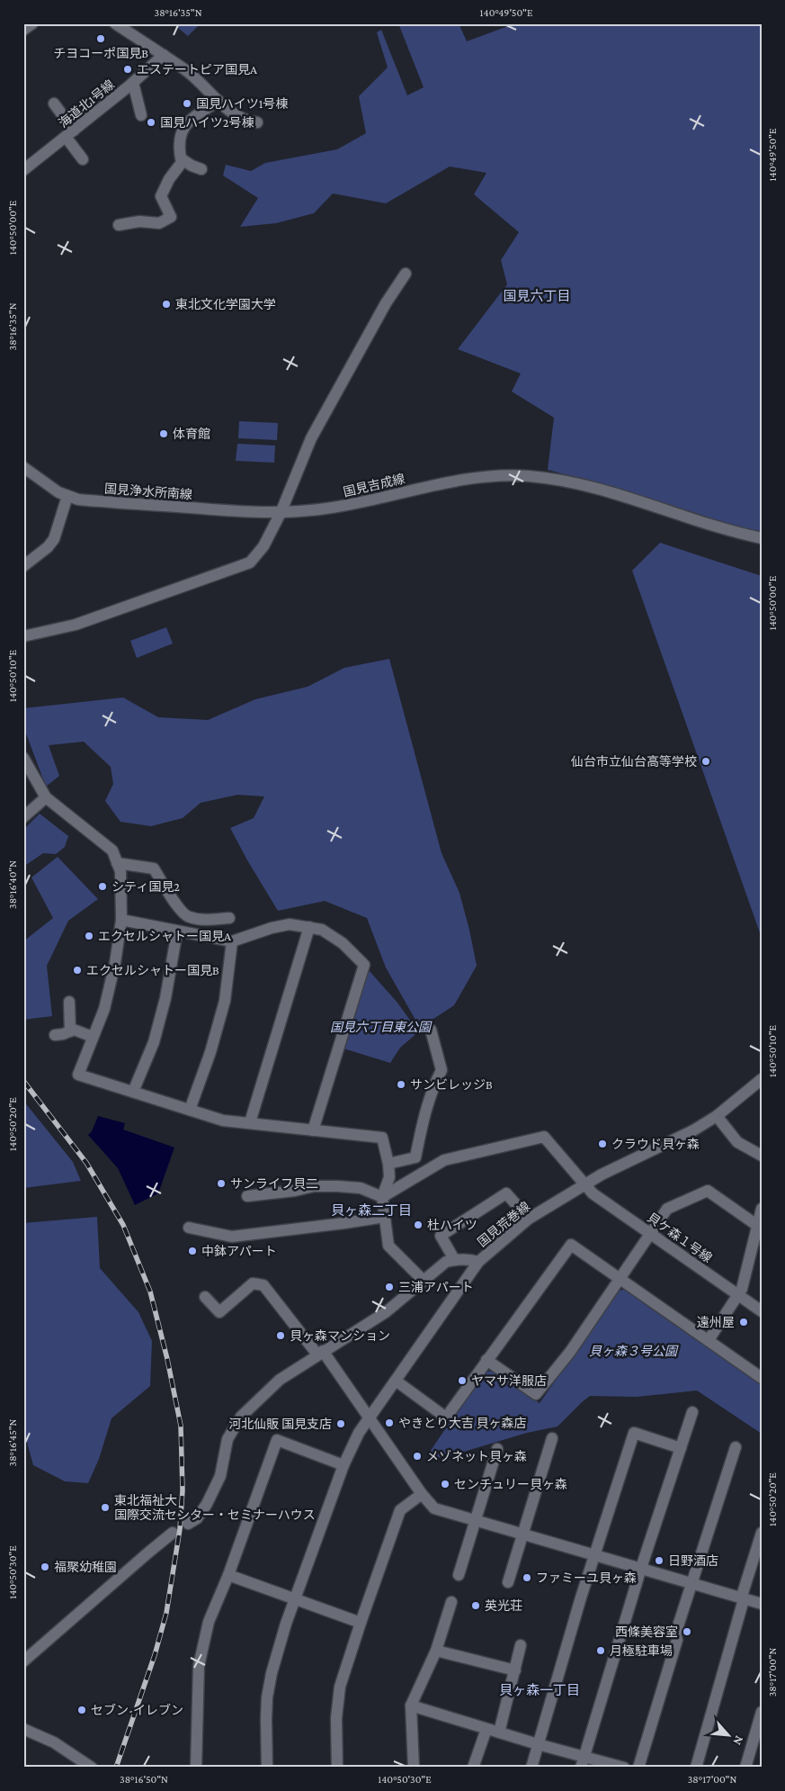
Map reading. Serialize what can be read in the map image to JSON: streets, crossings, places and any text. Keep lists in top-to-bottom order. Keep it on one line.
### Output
{"streets":{"street":["海道北1号線","国見吉成線","国見浄水所南線","国見荒巻線","貝ケ森１号線"]},"crossings":[["国見吉成線","国見浄水所南線"],["国見荒巻線","貝ケ森１号線"]],"districts":["国見六丁目","貝ヶ森二丁目","貝ヶ森一丁目"],"parks":["国見六丁目東公園","貝ヶ森３号公園"],"places":["チヨコーポ国見B","エステートピア国見A","国見ハイツ1号棟","国見ハイツ2号棟","東北文化学園大学","体育館","仙台市立仙台高等学校","シティ国見2","エクセルシャトー国見A","エクセルシャトー国見B","サンビレッジB","クラウド貝ヶ森","サンライフ貝二","杜ハイツ","中鉢アパート","三浦アパート","遠州屋","貝ヶ森マンション","ヤマサ洋服店","やきとり大吉 貝ヶ森店","河北仙販 国見支店","メゾネット貝ヶ森","センチュリー貝ヶ森","東北福祉大 国際交流センター・セミナーハウス","日野酒店","福聚幼稚園","ファミーユ貝ヶ森","英光荘","西條美容室","月極駐車場","セブン-イレブン"],"north":"bottom right","coordinates":["38°16'35\"N","140°49'50\"E","140°50'00\"E","140°50'10\"E","38°16'40\"N","140°50'20\"E","38°16'45\"N","140°50'30\"E","38°17'00\"N","38°16'50\"N"]}
